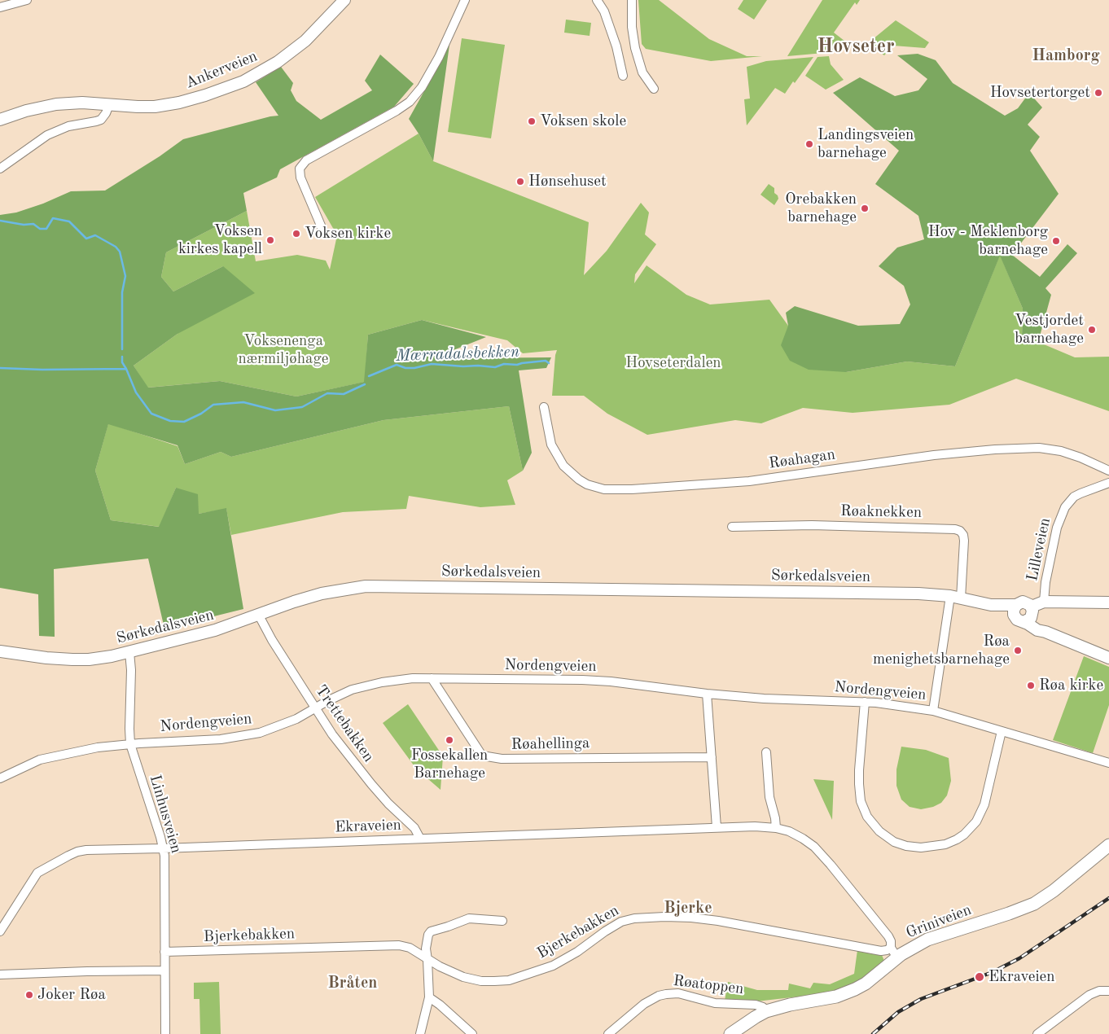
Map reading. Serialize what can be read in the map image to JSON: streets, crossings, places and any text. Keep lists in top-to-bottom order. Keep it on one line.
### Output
{"streets":{"main road":["Ankerveien","Sørkedalsveien","Griniveien"],"street":["Røahagan","Røaknekken","Lilleveien","Nordengveien","Trettebakken","Røahellinga","Linhusveien","Ekraveien","Bjerkebakken","Røatoppen"]},"crossings":[["Røaknekken","Sørkedalsveien"],["Sørkedalsveien","Trettebakken"],["Sørkedalsveien","Linhusveien"],["Nordengveien","Trettebakken"],["Nordengveien","Røahellinga"],["Nordengveien","Linhusveien"],["Trettebakken","Ekraveien"],["Linhusveien","Ekraveien"],["Linhusveien","Bjerkebakken"],["Ekraveien","Griniveien"],["Ekraveien","Bjerkebakken"],["Griniveien","Bjerkebakken"],["Griniveien","Røatoppen"]],"districts":["Hovseter","Hamborg","Bjerke","Bråten"],"water":["Mærradalsbekken"],"parks":["Voksenenga nærmiljøhage","Hovseterdalen"],"places":["Hovsetertorget","Voksen skole","Landingsveien barnehage","Hønsehuset","Orebakken barnehage","Voksen kirke","Voksen kirkes kapell","Hov - Meklenborg barnehage","Vestjordet barnehage","Røa menighetsbarnehage","Røa kirke","Fossekallen Barnehage","Ekraveien","Joker Røa"]}
